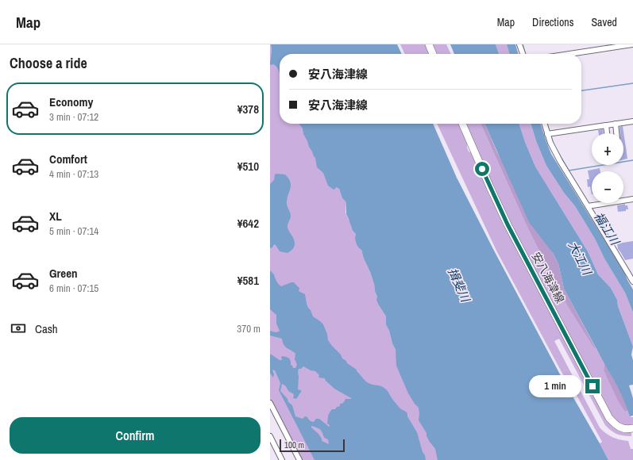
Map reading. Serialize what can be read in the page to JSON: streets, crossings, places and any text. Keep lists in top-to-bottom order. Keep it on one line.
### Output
{"streets":{"main road":["安八海津線"]},"water":["福江川","大江川","揖斐川"],"scale_bar":"100 m","page":{"header":"Map","nav":["Map","Directions","Saved"],"heading":"Choose a ride","banner":["安八海津線","安八海津線"],"list":[{"name":"Economy","note":"3 min · 07:12","value":"¥378"},{"name":"Comfort","note":"4 min · 07:13","value":"¥510"},{"name":"XL","note":"5 min · 07:14","value":"¥642"},{"name":"Green","note":"6 min · 07:15","value":"¥581"}],"map_buttons":["+","−"],"pay":["Cash","370 m"],"bubble":"1 min","buttons":"Confirm","scale":"100 m"}}
